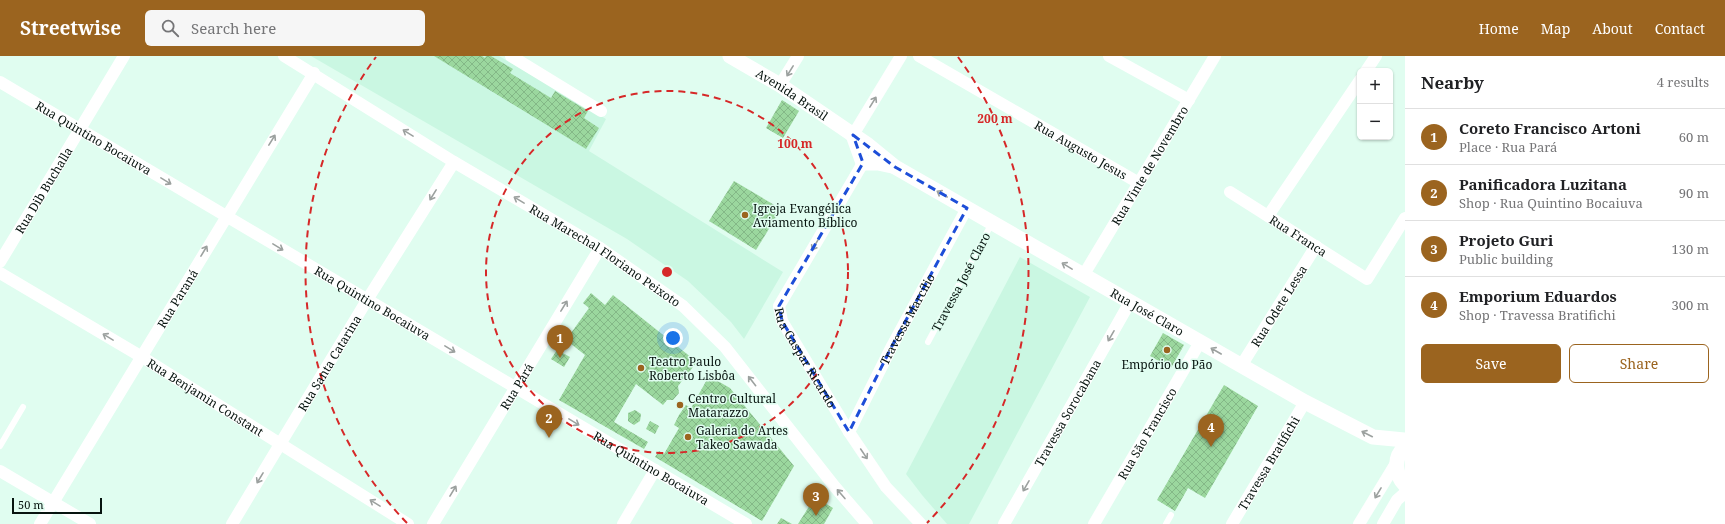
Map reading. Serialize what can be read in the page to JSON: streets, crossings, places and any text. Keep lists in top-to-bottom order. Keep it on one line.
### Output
{"streets":{"street":["Avenida Brasil","Rua Quintino Bocaiuva","Rua Augusto Jesus","Rua Vinte de Novembro","Rua Dib Buchalla","Rua Franca","Rua Marechal Floriano Peixoto","Rua Paraná","Rua Odete Lessa","Rua José Claro","Travessa Marcílio","Rua Gaspar Ricardo","Rua Santa Catarina","Rua Pará","Rua Benjamin Constant","Travessa Sorocabana","Rua São Francisco","Travessa Bratifichi"],"lane":["Travessa José Claro"]},"crossings":[["Avenida Brasil","Rua José Claro"],["Rua Quintino Bocaiuva","Rua Dib Buchalla"],["Rua Quintino Bocaiuva","Rua Paraná"],["Rua Quintino Bocaiuva","Rua Santa Catarina"],["Rua Quintino Bocaiuva","Rua Pará"],["Rua Augusto Jesus","Rua Vinte de Novembro"],["Rua Vinte de Novembro","Rua José Claro"],["Rua Franca","Rua Odete Lessa"],["Rua Marechal Floriano Peixoto","Rua Paraná"],["Rua Marechal Floriano Peixoto","Rua Santa Catarina"],["Rua Marechal Floriano Peixoto","Rua Pará"],["Travessa José Claro","Rua José Claro"],["Rua Paraná","Rua Benjamin Constant"],["Rua Odete Lessa","Rua José Claro"],["Rua José Claro","Travessa Marcílio"],["Rua José Claro","Rua Gaspar Ricardo"],["Rua José Claro","Travessa Sorocabana"],["Rua José Claro","Rua São Francisco"],["Rua José Claro","Travessa Bratifichi"],["Travessa Marcílio","Rua Gaspar Ricardo"],["Rua Santa Catarina","Rua Benjamin Constant"]],"one_way":["Rua Quintino Bocaiuva","Rua Marechal Floriano Peixoto","Rua Paraná","Rua José Claro","Rua Gaspar Ricardo","Rua Santa Catarina","Rua Pará","Rua Benjamin Constant","Travessa Sorocabana"],"places":["Igreja Evangélica Aviamento Bíblico","Empório do Pão","Teatro Paulo Roberto Lisbôa","Centro Cultural Matarazzo","Galeria de Artes Takeo Sawada"],"scale_bar":"50 m","page":{"header":"Streetwise","search":"Search here","nav":["Home","Map","About","Contact"],"heading":["Nearby","4 results"],"map_buttons":["+","−"],"list":[{"mark":"1","name":"Coreto Francisco Artoni","note":"Place · Rua Pará","value":"60 m"},{"mark":"2","name":"Panificadora Luzitana","note":"Shop · Rua Quintino Bocaiuva","value":"90 m"},{"mark":"3","name":"Projeto Guri","note":"Public building","value":"130 m"},{"mark":"4","name":"Emporium Eduardos","note":"Shop · Travessa Bratifichi","value":"300 m"}],"pins":["1","2","4","3"],"buttons":["Save","Share"],"scale":"50 m"},"rings":["200 m","100 m"]}
